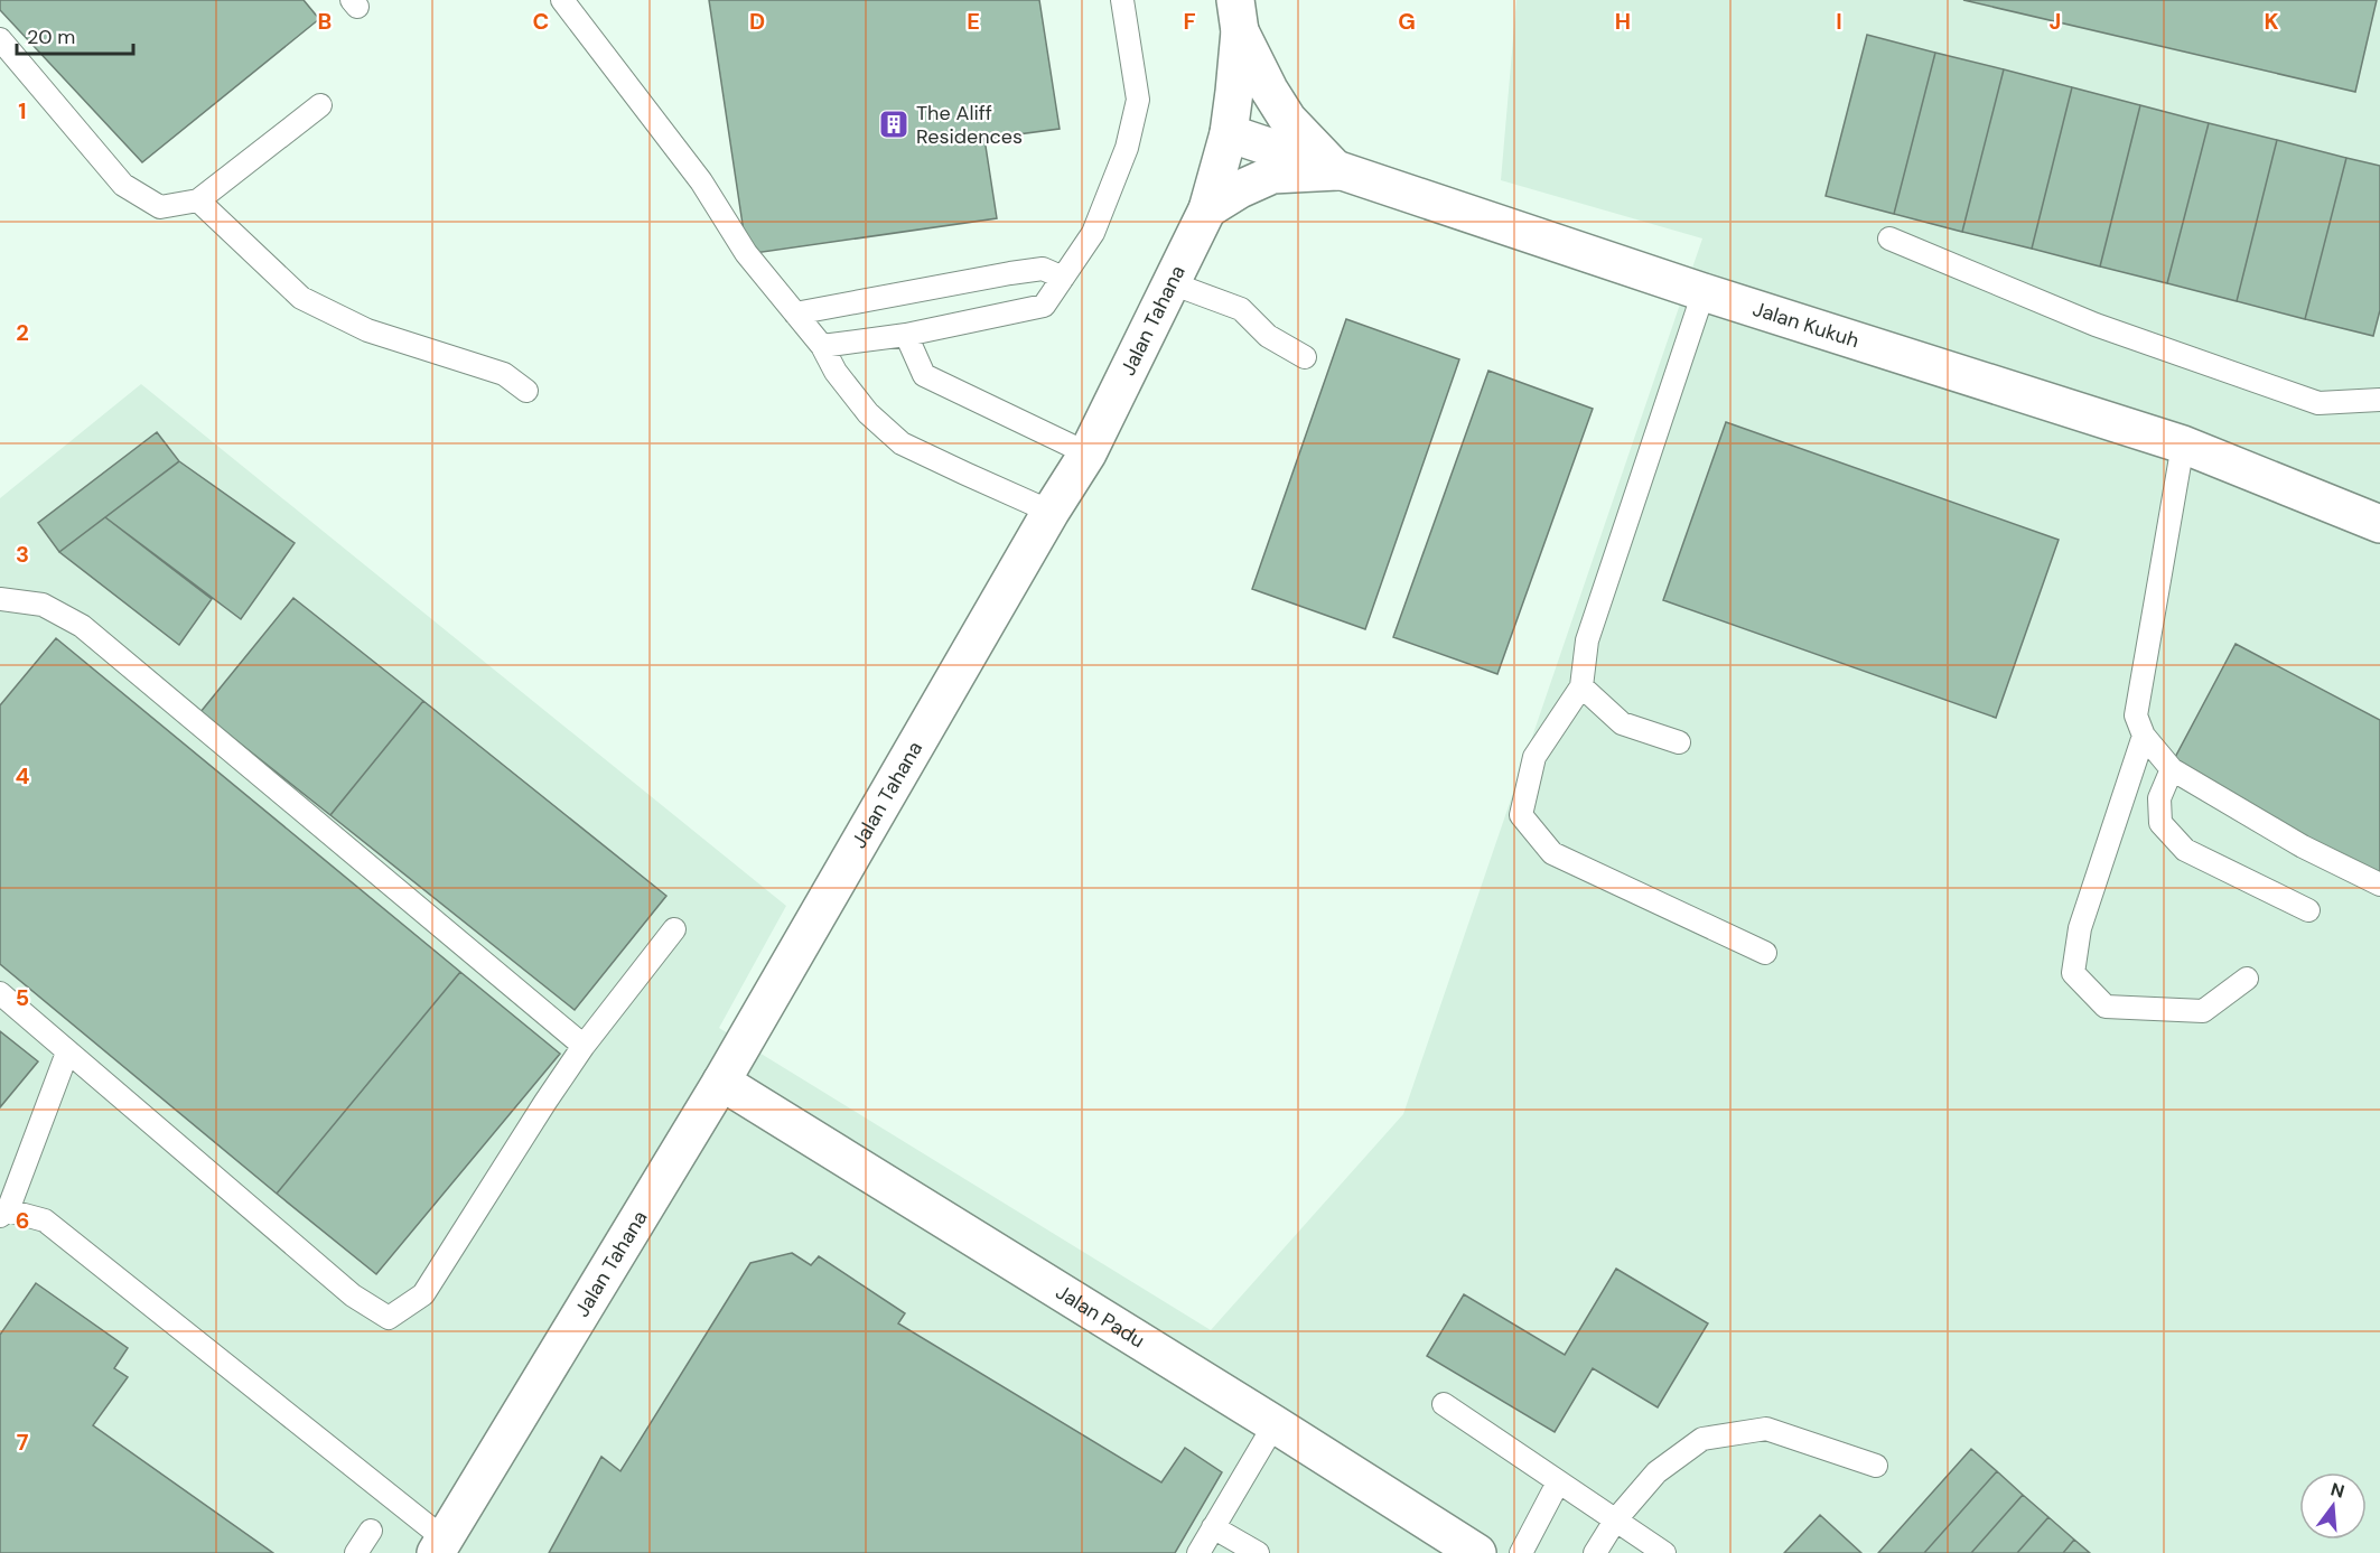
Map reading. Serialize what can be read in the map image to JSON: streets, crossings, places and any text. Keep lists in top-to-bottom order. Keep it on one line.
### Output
{"streets":{"street":["Jalan Tahana","Jalan Kukuh","Jalan Padu"]},"crossings":[["Jalan Tahana","Jalan Kukuh"],["Jalan Tahana","Jalan Padu"]],"places":{"building":["The Aliff Residences"]},"scale_bar":"20 m","north":"top","grid":{"columns":["B","C","D","E","F","G","H","I","J","K"],"rows":["1","2","3","4","5","6","7"]}}
